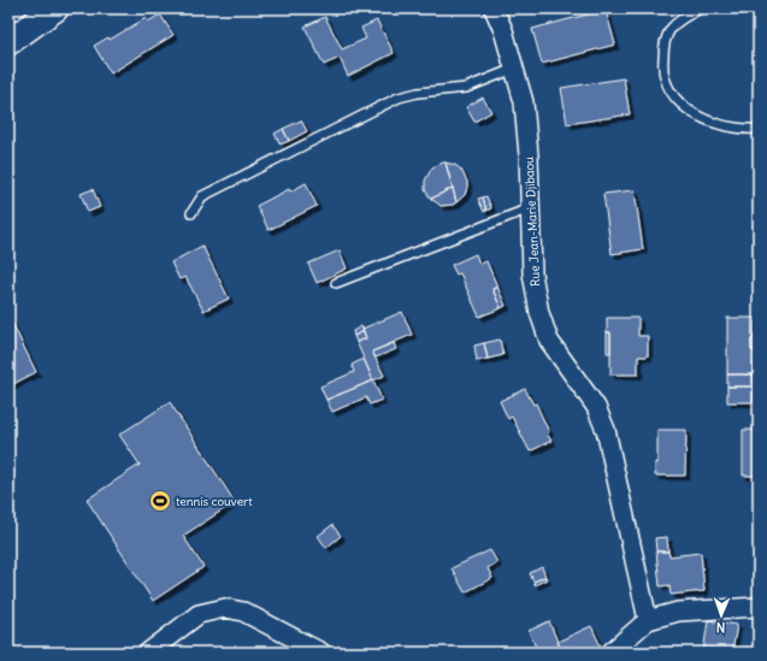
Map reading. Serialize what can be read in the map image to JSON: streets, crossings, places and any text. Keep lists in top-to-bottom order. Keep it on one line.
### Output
{"streets":{"street":["Rue Jean-Marie Djibaou"]},"places":{"sports":["tennis couvert"]},"north":"bottom"}
